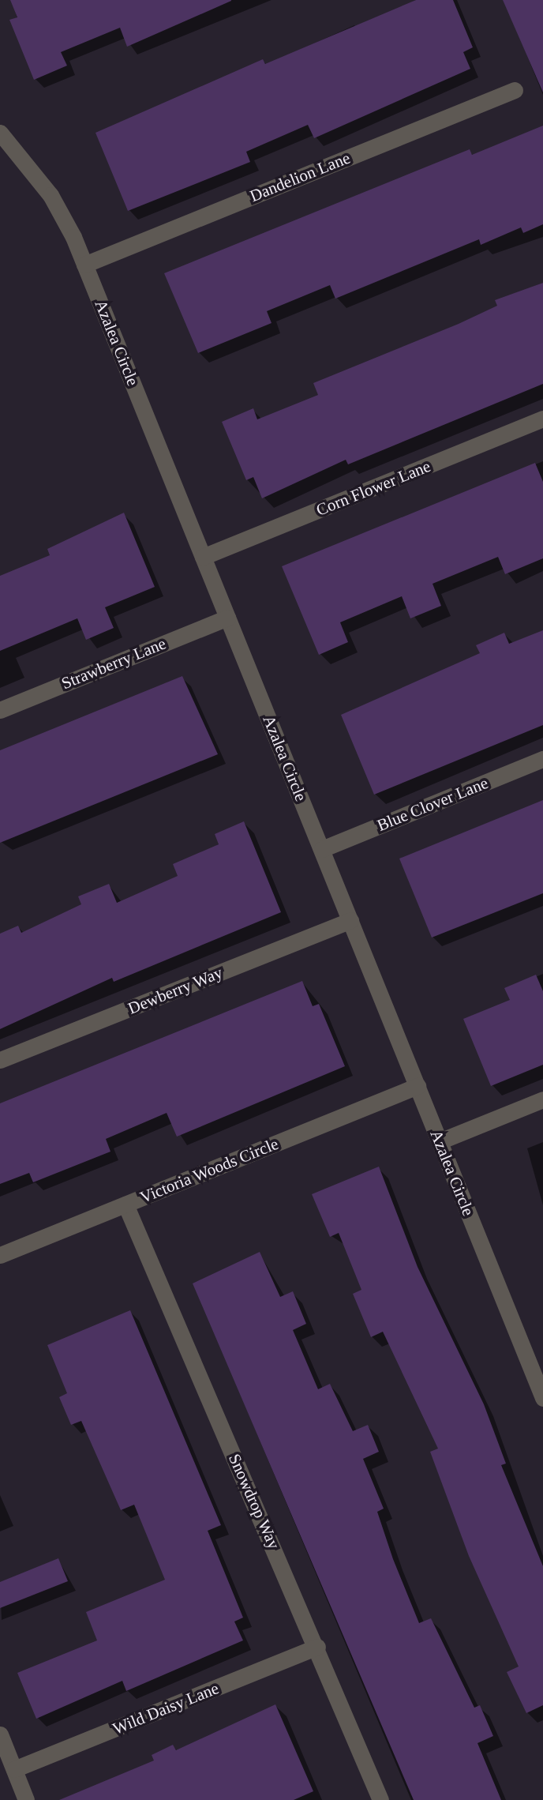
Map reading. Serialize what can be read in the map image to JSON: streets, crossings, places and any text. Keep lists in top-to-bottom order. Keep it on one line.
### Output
{"streets":{"street":["Dandelion Lane","Azalea Circle","Corn Flower Lane","Strawberry Lane","Blue Clover Lane","Dewberry Way","Victoria Woods Circle","Snowdrop Way","Wild Daisy Lane"]},"crossings":[["Dandelion Lane","Azalea Circle"],["Azalea Circle","Corn Flower Lane"],["Azalea Circle","Strawberry Lane"],["Azalea Circle","Blue Clover Lane"],["Azalea Circle","Dewberry Way"],["Azalea Circle","Victoria Woods Circle"],["Victoria Woods Circle","Snowdrop Way"],["Snowdrop Way","Wild Daisy Lane"]]}
